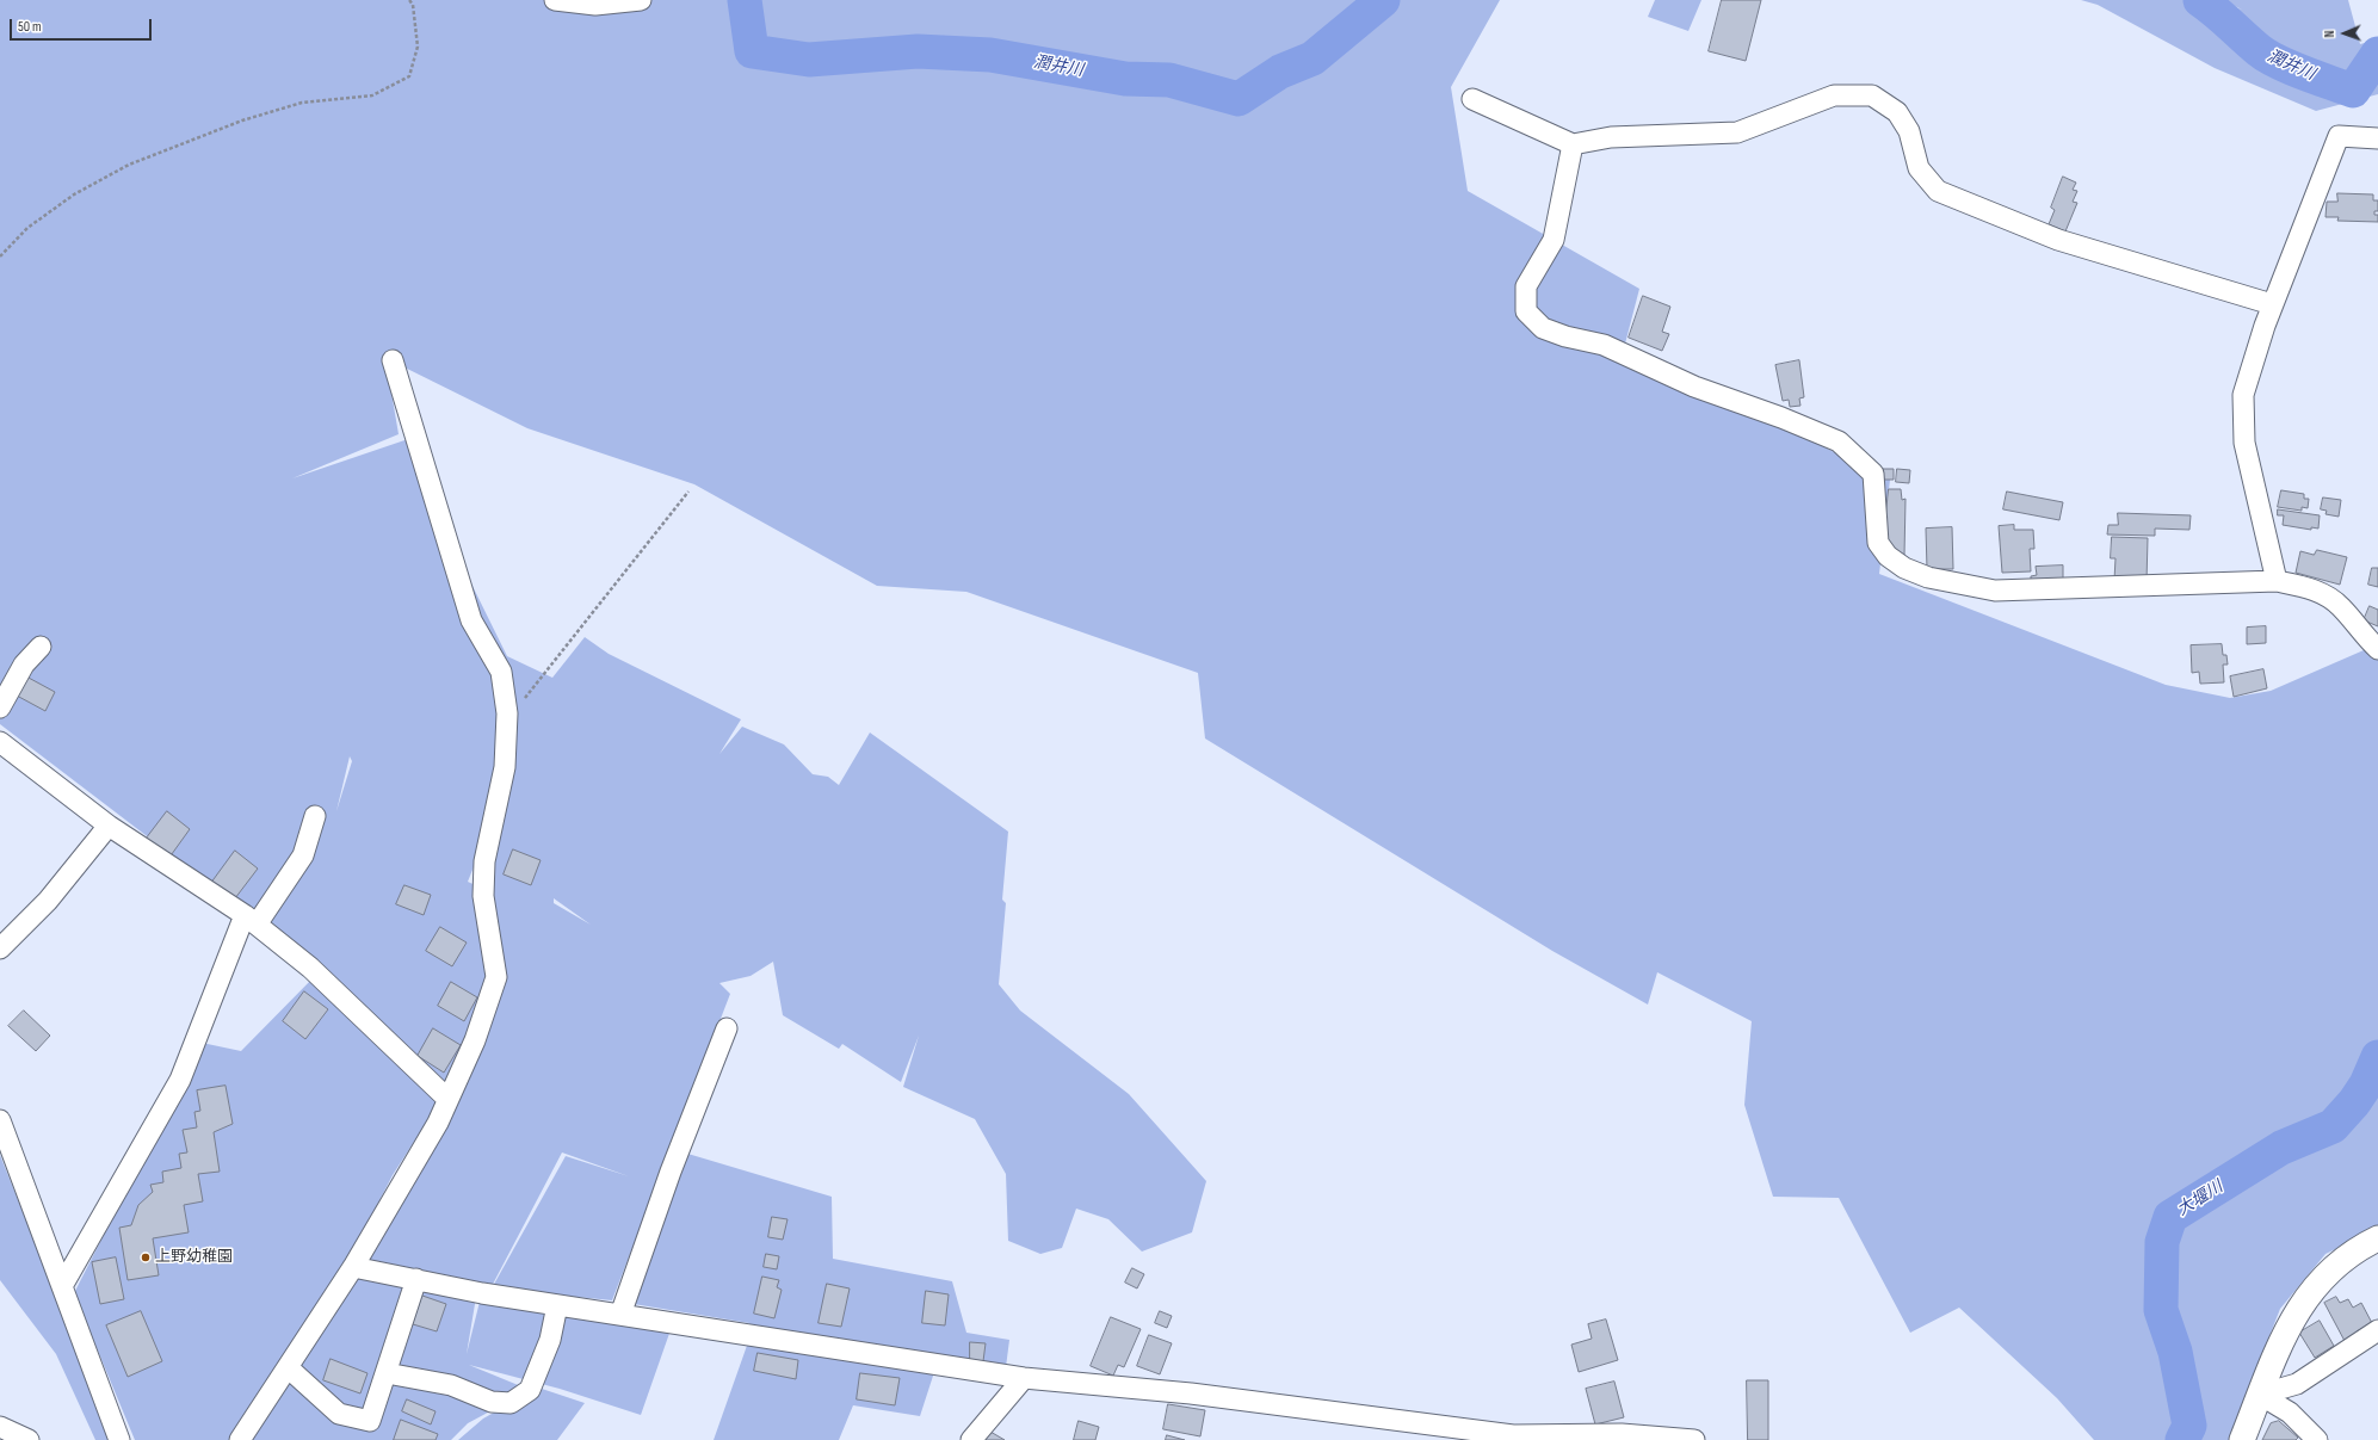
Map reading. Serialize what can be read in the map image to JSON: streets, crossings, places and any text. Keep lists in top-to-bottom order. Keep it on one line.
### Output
{"water":["潤井川","大堰川"],"places":["上野幼稚園"],"scale_bar":"50 m","north":"left"}
